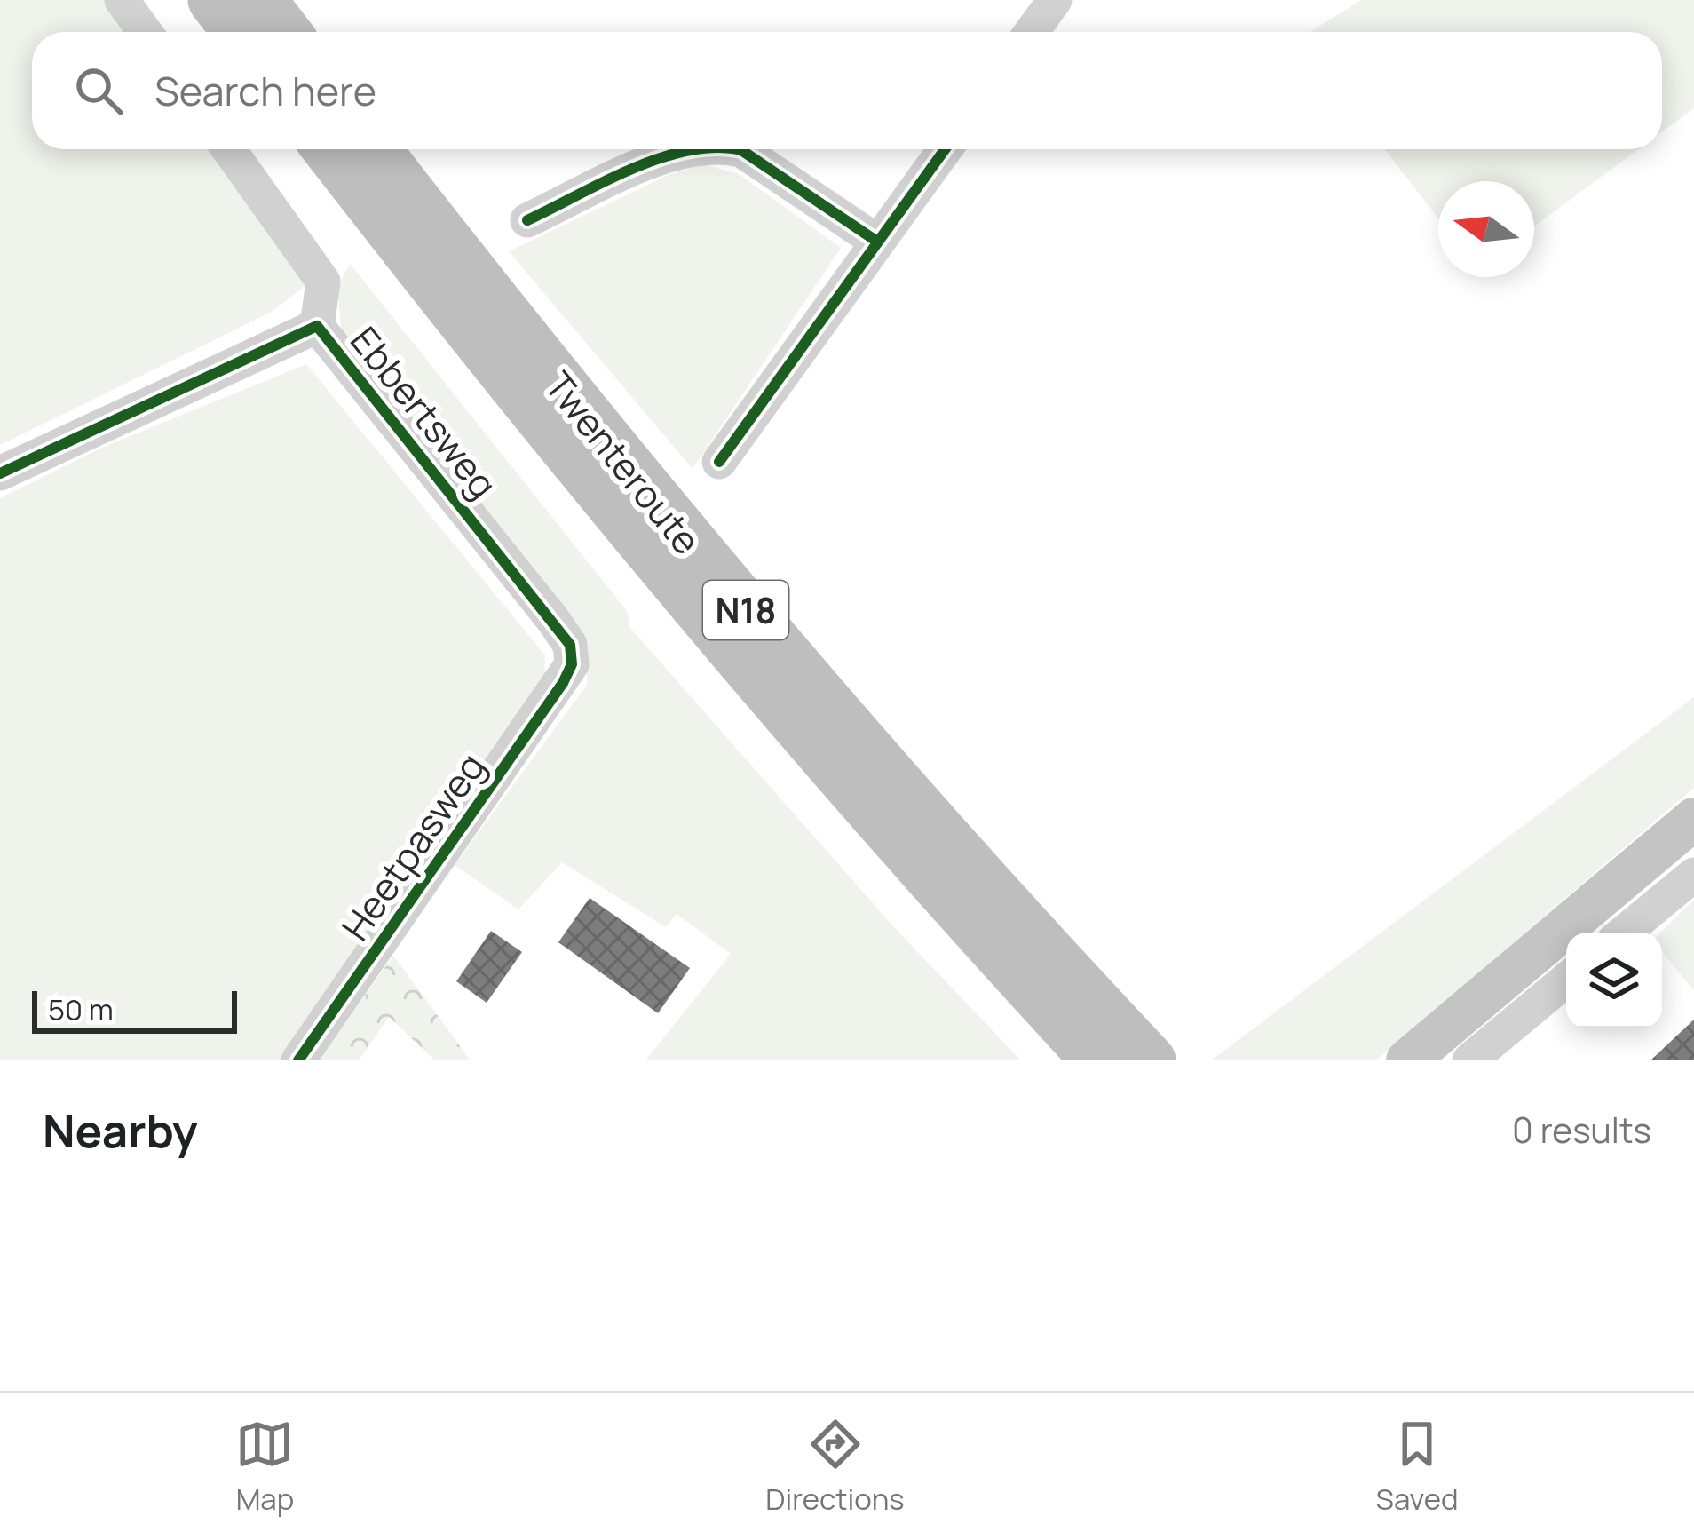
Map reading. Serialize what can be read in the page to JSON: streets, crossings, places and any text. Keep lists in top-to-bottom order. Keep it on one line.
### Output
{"streets":{"highway":["Twenteroute","N18"],"street":["Ebbertsweg","Heetpasweg"]},"crossings":[["Ebbertsweg","Heetpasweg"]],"scale_bar":"50 m","north":"left","page":{"search":"Search here","scale":"50 m","heading":["Nearby","0 results"],"nav":["Map","Directions","Saved"]}}
